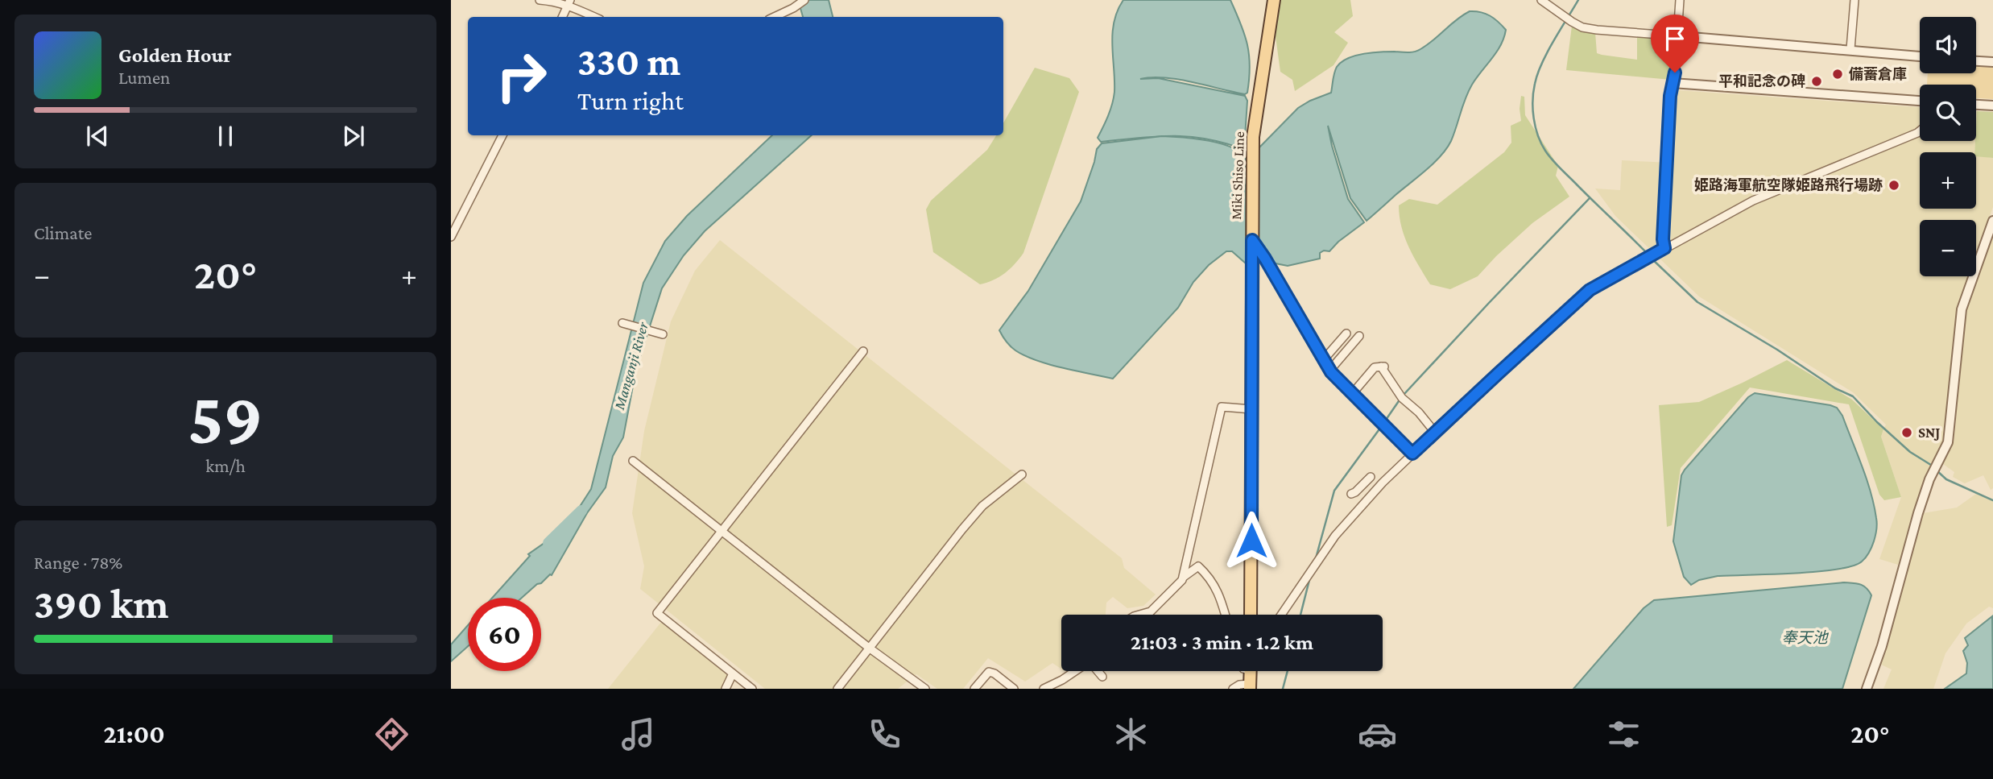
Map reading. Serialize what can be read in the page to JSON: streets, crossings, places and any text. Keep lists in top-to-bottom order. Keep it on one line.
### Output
{"streets":{"main road":["Miki Shiso Line"]},"water":["Manganji River","奉天池"],"places":["備蓄倉庫","平和記念の碑","姫路海軍航空隊姫路飛行場跡","SNJ"],"page":{"map_buttons":["+","−"],"turn":["330 m","Turn right"],"song":["Golden Hour","Lumen"],"tile":["Climate",["59","km/h"],["Range · 78%","390 km"]],"heat":["−","20°","+"],"limit":"60","trip":"21:03 · 3 min · 1.2 km","tabs":["21:00","20°"]}}
